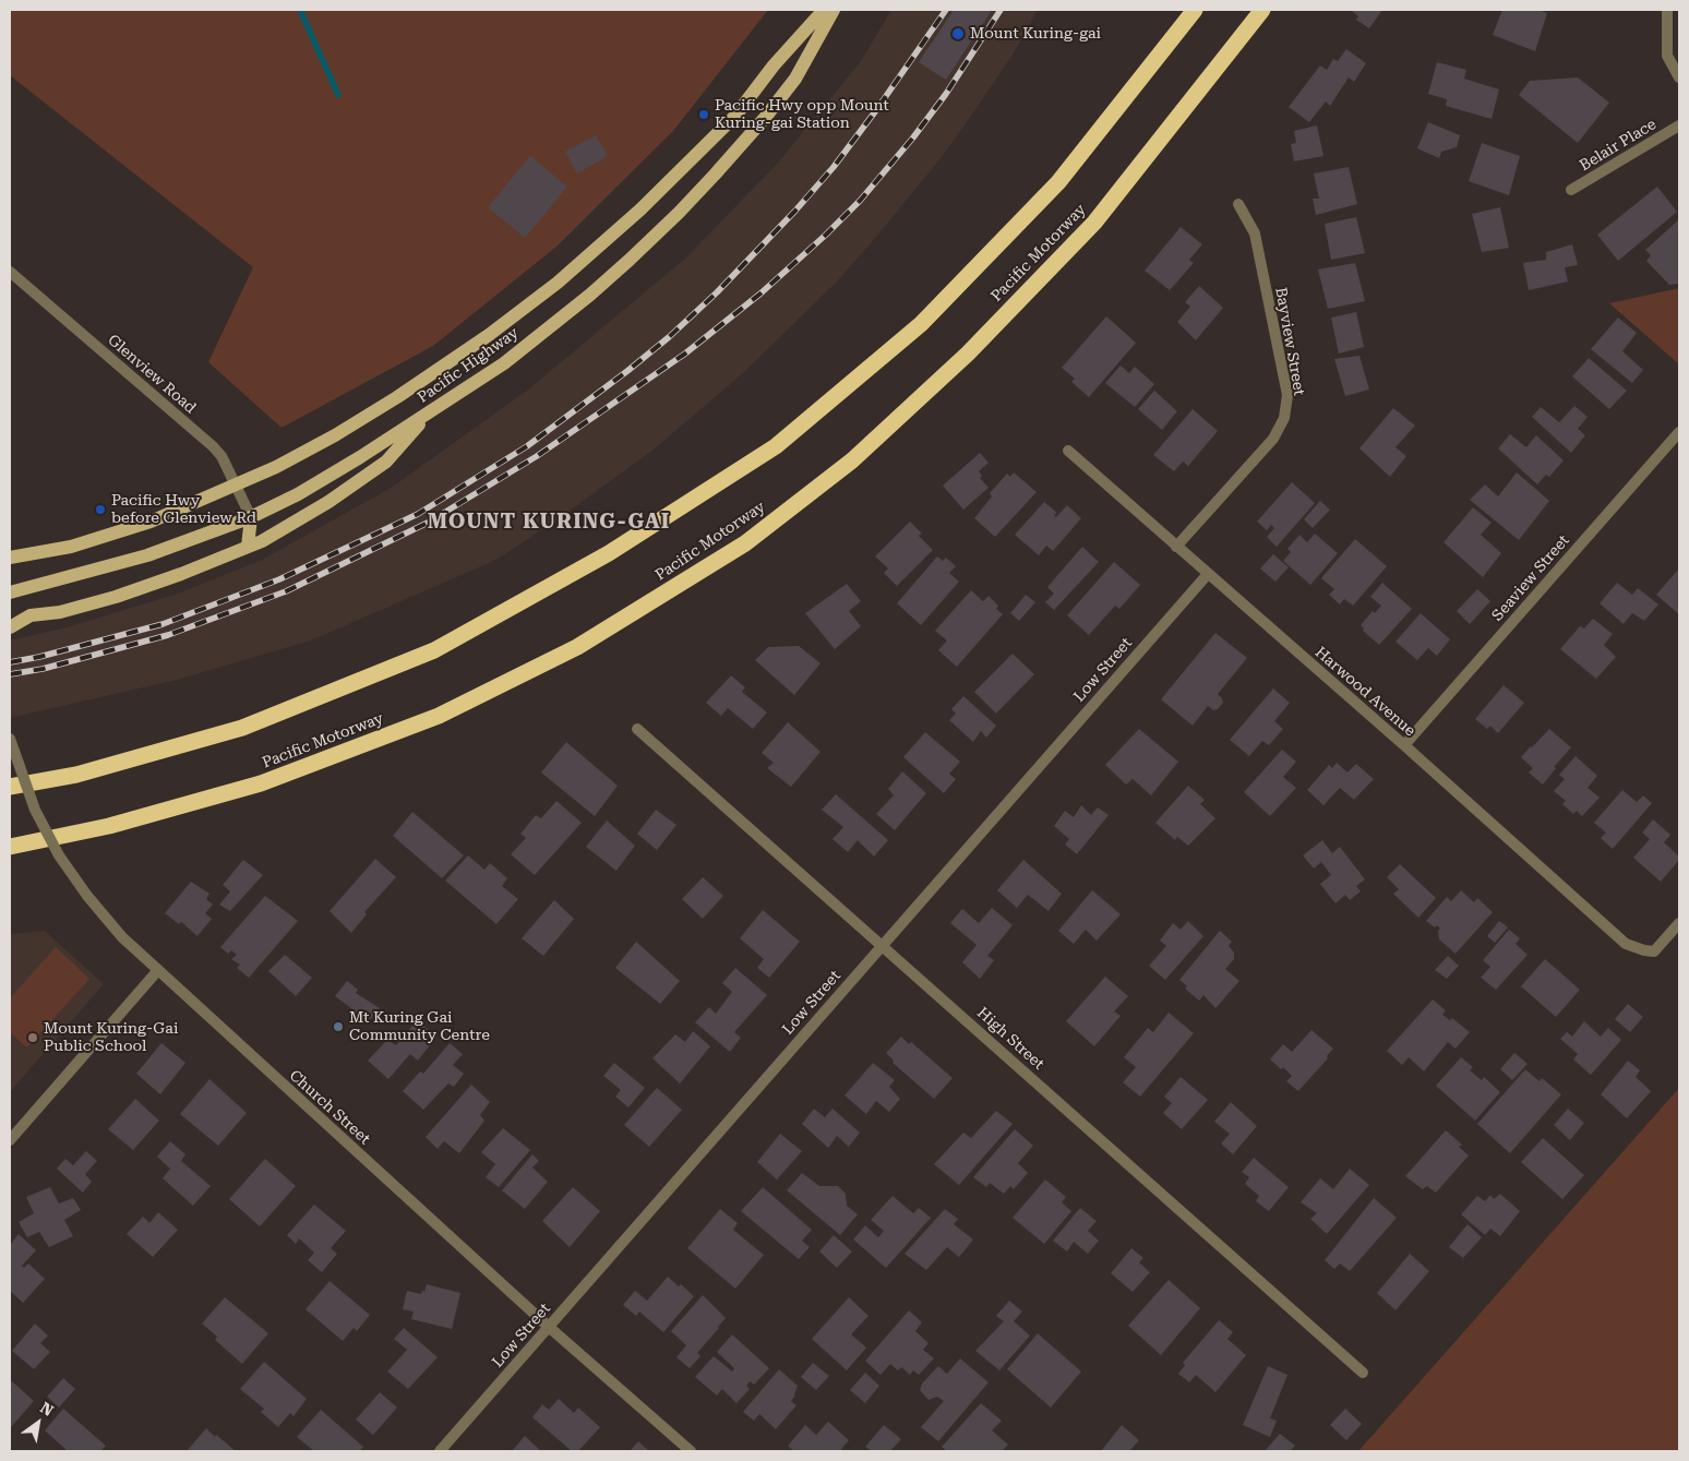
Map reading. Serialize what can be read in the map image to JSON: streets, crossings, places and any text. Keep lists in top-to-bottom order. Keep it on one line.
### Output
{"streets":{"highway":["Pacific Motorway"],"main road":["Pacific Highway"],"street":["Belair Place","Bayview Street","Glenview Road","Seaview Street","Low Street","Harwood Avenue","High Street","Church Street"]},"crossings":[["Bayview Street","Harwood Avenue"],["Pacific Highway","Glenview Road"],["Seaview Street","Harwood Avenue"],["Low Street","Harwood Avenue"],["Low Street","High Street"],["Low Street","Church Street"]],"districts":["MOUNT KURING-GAI"],"places":["Mount Kuring-gai","Pacific Hwy opp Mount Kuring-gai Station","Pacific Hwy before Glenview Rd","Mt Kuring Gai Community Centre","Mount Kuring-Gai Public School"],"north":"top right"}
